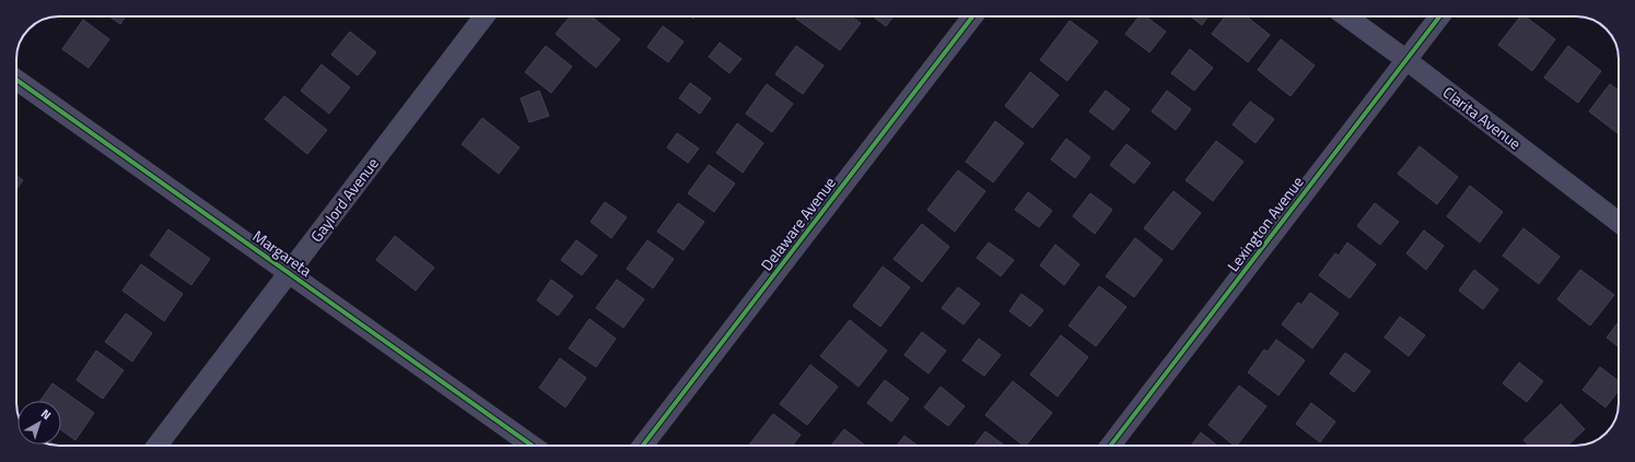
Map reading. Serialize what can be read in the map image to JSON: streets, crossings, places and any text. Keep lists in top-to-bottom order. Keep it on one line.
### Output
{"streets":{"street":["Clarita Avenue","Gaylord Avenue","Delaware Avenue","Lexington Avenue","Margareta"]},"crossings":[["Clarita Avenue","Lexington Avenue"],["Gaylord Avenue","Margareta"]],"north":"top right"}
